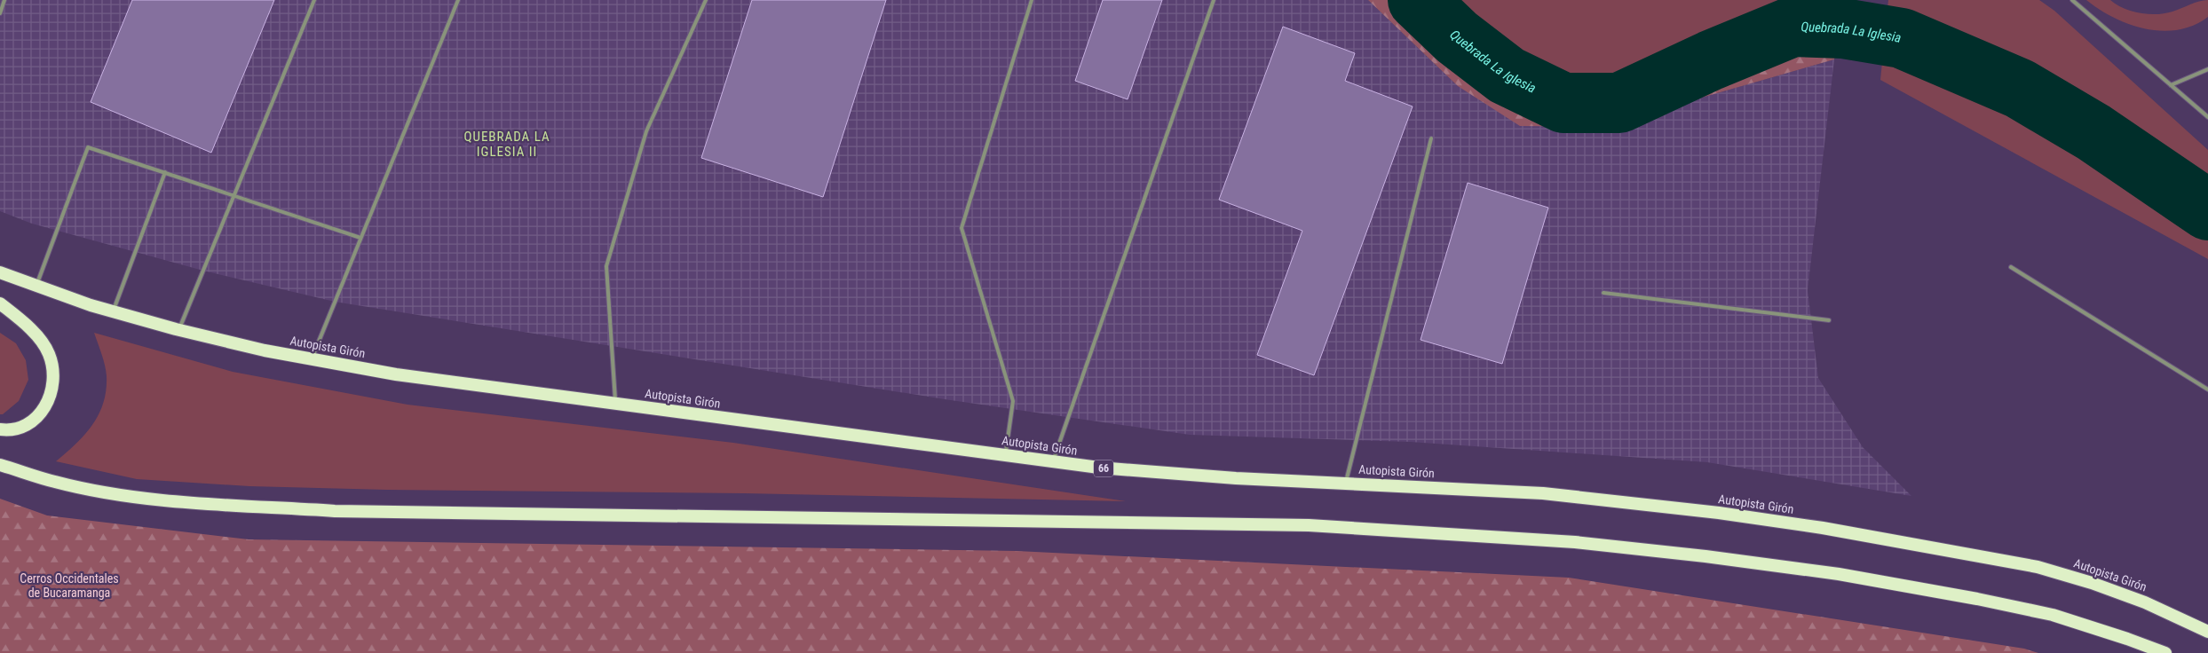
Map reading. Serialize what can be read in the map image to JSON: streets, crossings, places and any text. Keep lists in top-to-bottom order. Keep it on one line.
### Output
{"streets":{"highway":["Autopista Girón","66"]},"districts":["QUEBRADA LA IGLESIA II"],"water":["Quebrada La Iglesia"],"parks":["Cerros Occidentales de Bucaramanga"]}
